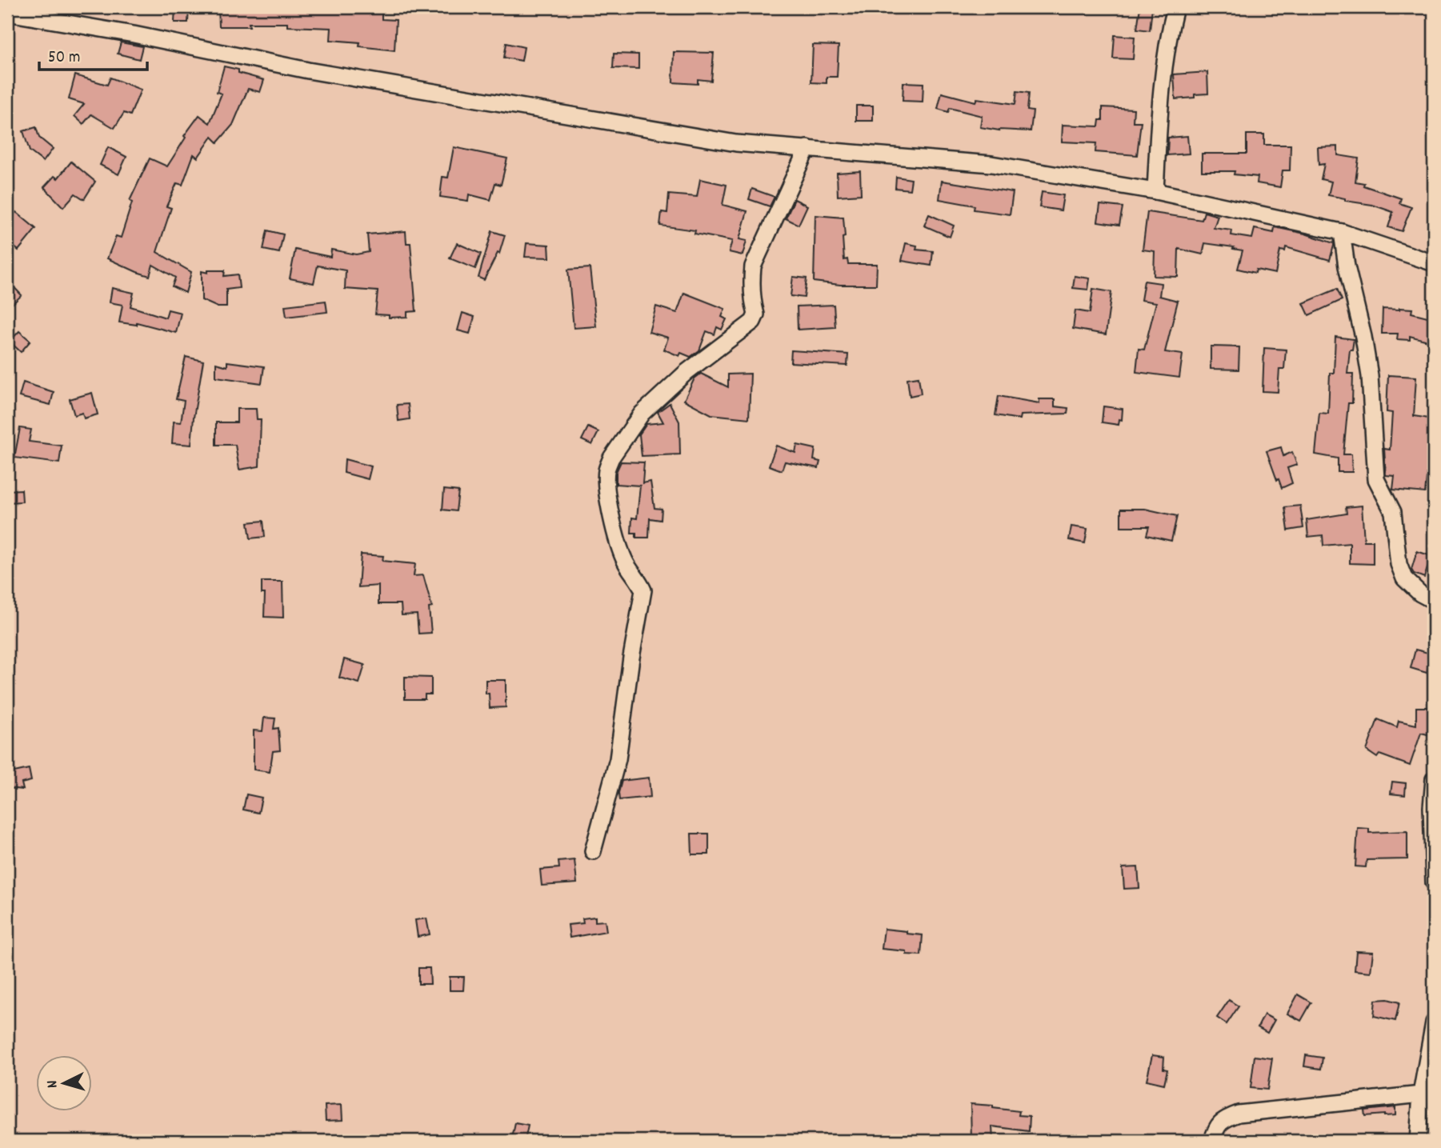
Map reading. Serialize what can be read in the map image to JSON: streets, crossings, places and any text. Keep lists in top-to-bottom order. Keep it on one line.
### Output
{"scale_bar":"50 m","north":"left"}
